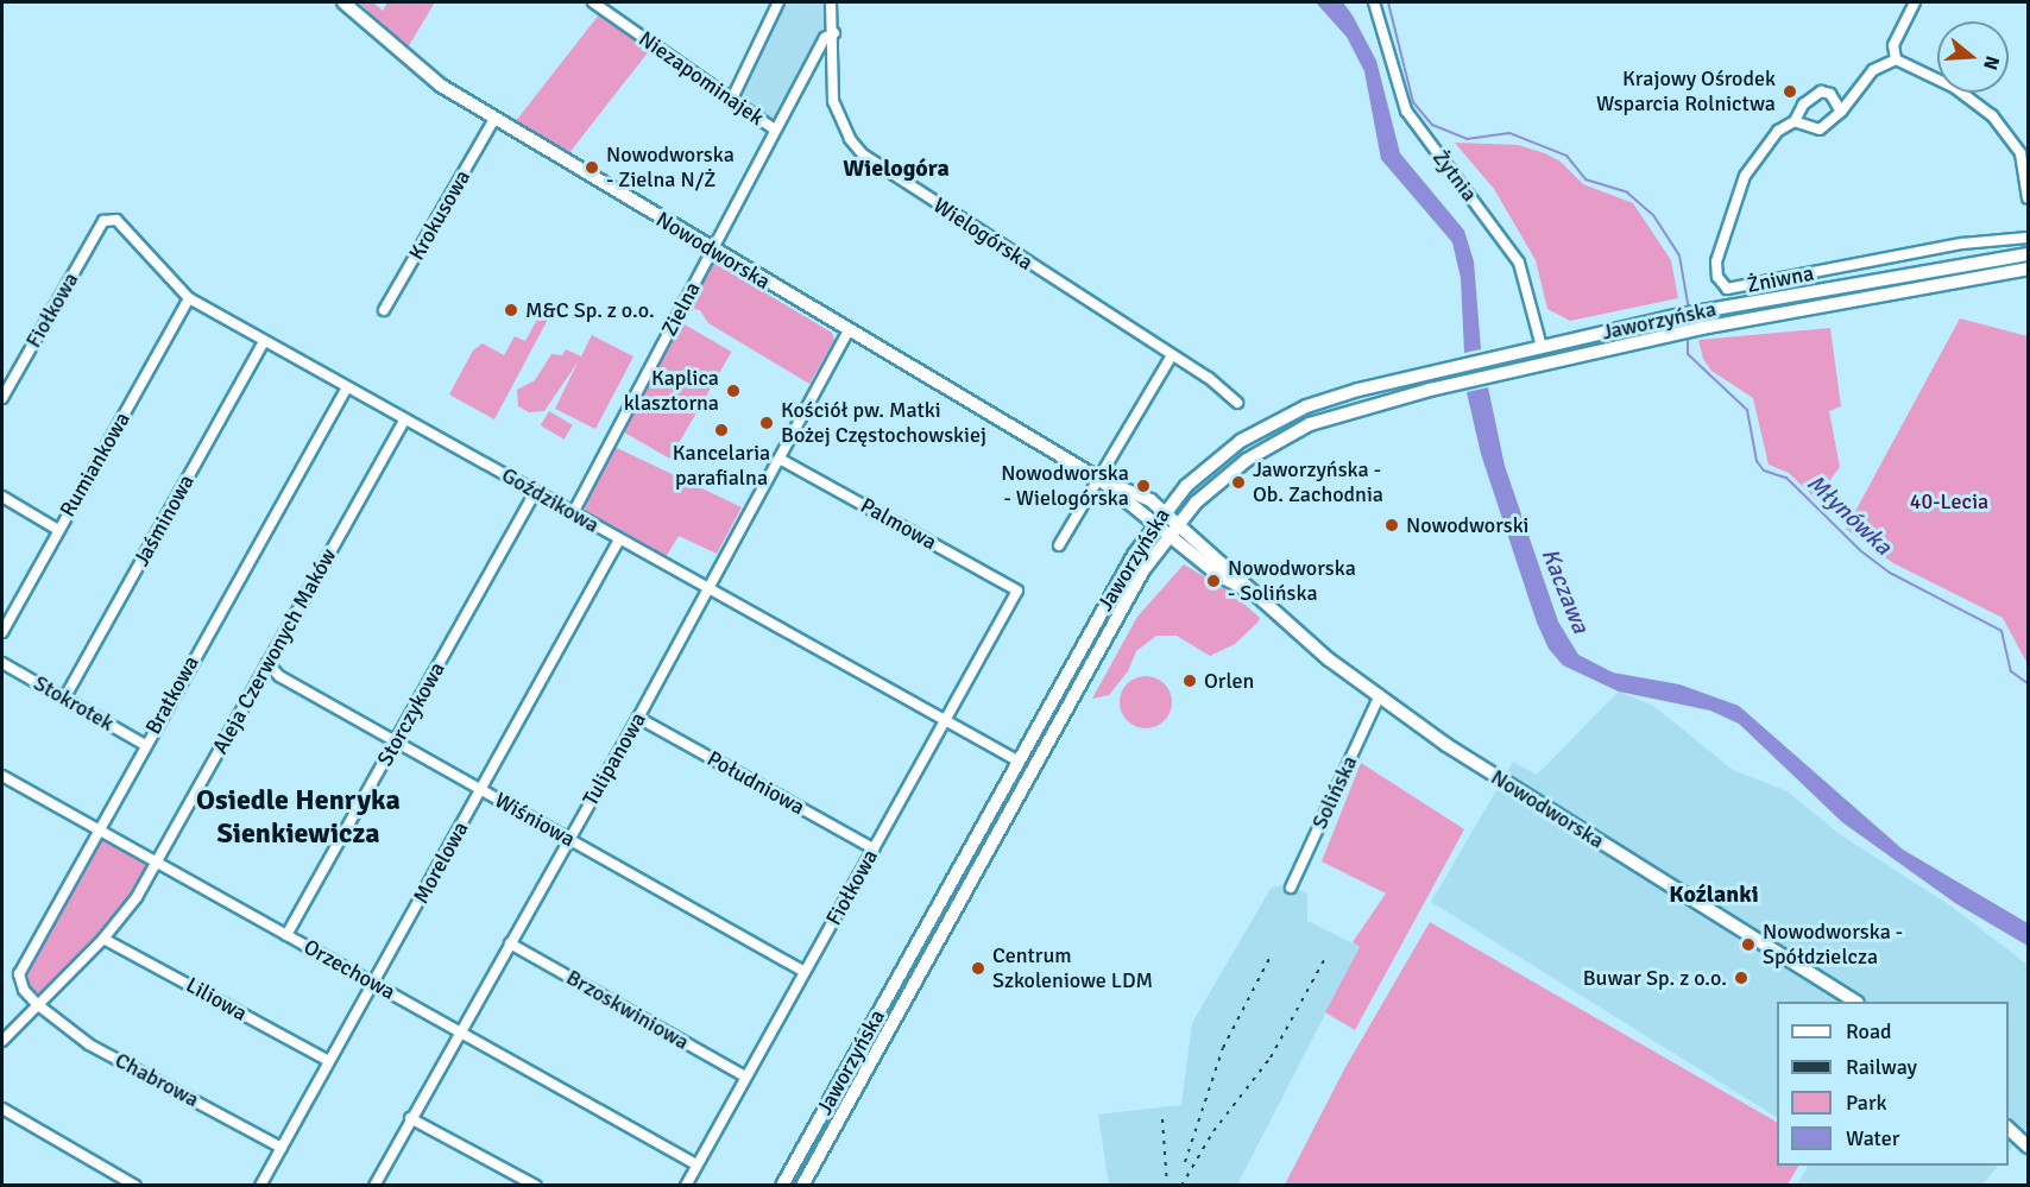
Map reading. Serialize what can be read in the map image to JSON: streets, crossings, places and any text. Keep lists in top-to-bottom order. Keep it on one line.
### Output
{"streets":{"main road":["Nowodworska","Jaworzyńska"],"street":["Niezapominajek","Żytnia","Krokusowa","Wielogórska","Żniwna","Zielna","Fiołkowa","Rumiankowa","Goździkowa","Jaśminowa","Palmowa","Aleja Czerwonych Maków","Bratkowa","Stokrotek","Storczykowa","Tulipanowa","Południowa","Solińska","Wiśniowa","Morelowa","Orzechowa","Liliowa","Brzoskwiniowa","Chabrowa"]},"crossings":[["Niezapominajek","Zielna"],["Żytnia","Jaworzyńska"],["Krokusowa","Nowodworska"],["Wielogórska","Zielna"],["Nowodworska","Zielna"],["Nowodworska","Jaworzyńska"],["Nowodworska","Tulipanowa"],["Nowodworska","Solińska"],["Zielna","Goździkowa"],["Fiołkowa","Goździkowa"],["Fiołkowa","Palmowa"],["Fiołkowa","Południowa"],["Fiołkowa","Wiśniowa"],["Fiołkowa","Orzechowa"],["Fiołkowa","Brzoskwiniowa"],["Jaworzyńska","Goździkowa"],["Rumiankowa","Goździkowa"],["Goździkowa","Jaśminowa"],["Goździkowa","Aleja Czerwonych Maków"],["Goździkowa","Bratkowa"],["Goździkowa","Storczykowa"],["Goździkowa","Tulipanowa"],["Goździkowa","Morelowa"],["Jaśminowa","Stokrotek"],["Palmowa","Tulipanowa"],["Aleja Czerwonych Maków","Bratkowa"],["Aleja Czerwonych Maków","Wiśniowa"],["Aleja Czerwonych Maków","Orzechowa"],["Aleja Czerwonych Maków","Liliowa"],["Aleja Czerwonych Maków","Chabrowa"],["Bratkowa","Stokrotek"],["Bratkowa","Orzechowa"],["Bratkowa","Chabrowa"],["Storczykowa","Wiśniowa"],["Storczykowa","Orzechowa"],["Tulipanowa","Południowa"],["Tulipanowa","Wiśniowa"],["Tulipanowa","Orzechowa"],["Tulipanowa","Brzoskwiniowa"],["Wiśniowa","Morelowa"],["Morelowa","Orzechowa"],["Morelowa","Liliowa"],["Morelowa","Chabrowa"]],"districts":["Wielogóra","Osiedle Henryka Sienkiewicza","Koźlanki"],"water":["Młynówka","Kaczawa"],"parks":["40-Lecia"],"places":["Krajowy Ośrodek Wsparcia Rolnictwa","Nowodworska - Zielna N/Ż","M&C Sp. z o.o.","Kaplica klasztorna","Kościół pw. Matki Bożej Częstochowskiej","Kancelaria parafialna","Jaworzyńska - Ob. Zachodnia","Nowodworska - Wielogórska","Nowodworski","Nowodworska - Solińska","Orlen","Nowodworska - Spółdzielcza","Centrum Szkoleniowe LDM","Buwar Sp. z o.o."],"legend":["Road","Railway","Park","Water"],"north":"right"}
